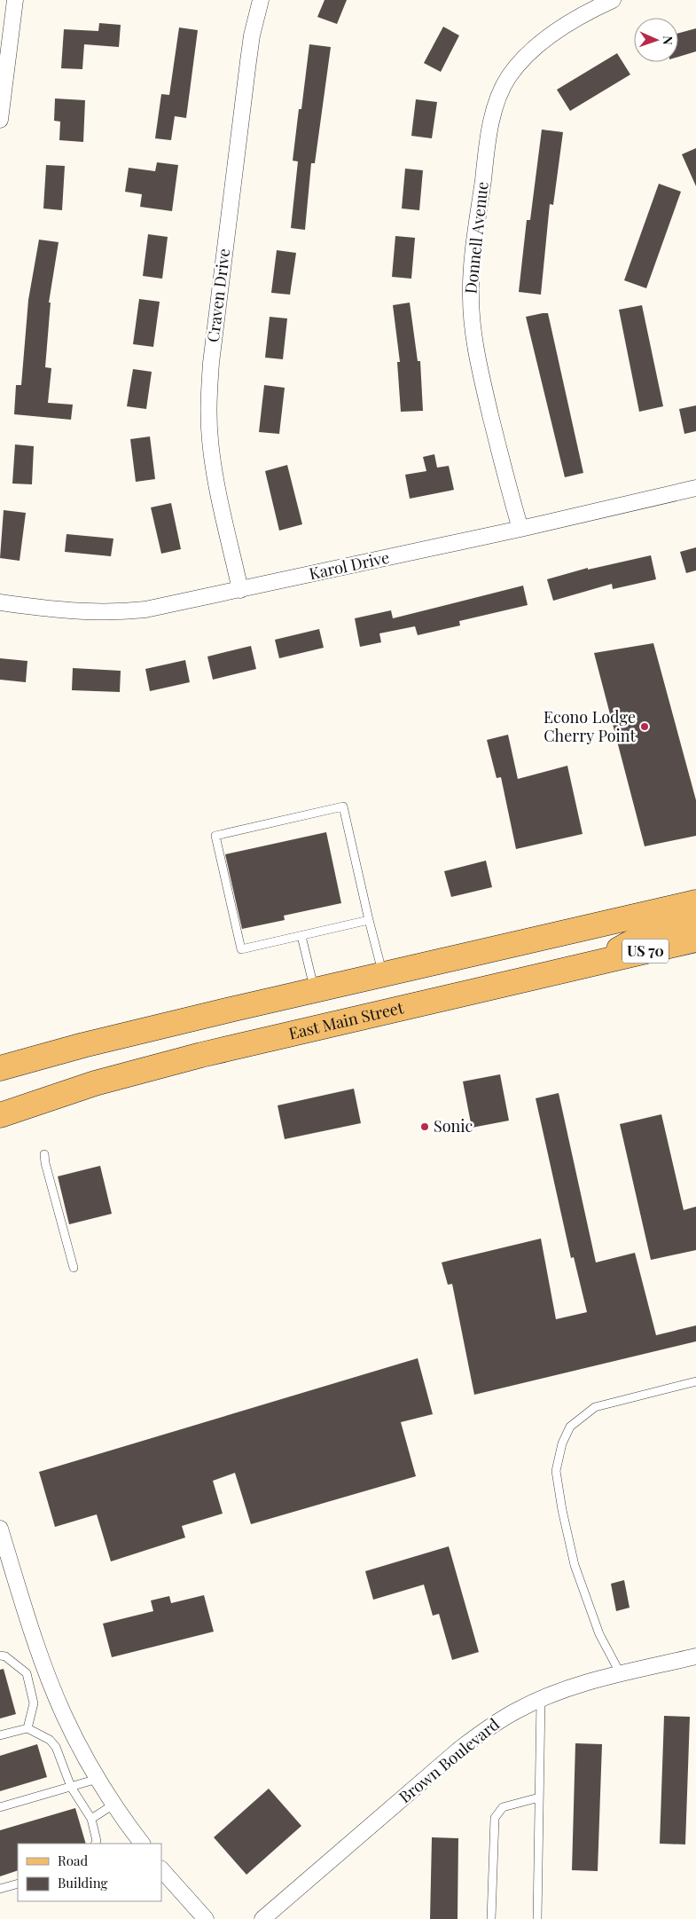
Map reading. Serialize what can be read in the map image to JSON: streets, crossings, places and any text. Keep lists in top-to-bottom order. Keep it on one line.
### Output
{"streets":{"main road":["US 70","East Main Street"],"street":["Donnell Avenue","Craven Drive","Karol Drive","Brown Boulevard"]},"crossings":[["Donnell Avenue","Karol Drive"],["Craven Drive","Karol Drive"]],"places":["Econo Lodge Cherry Point","Sonic"],"legend":["Road","Building"],"north":"right"}
